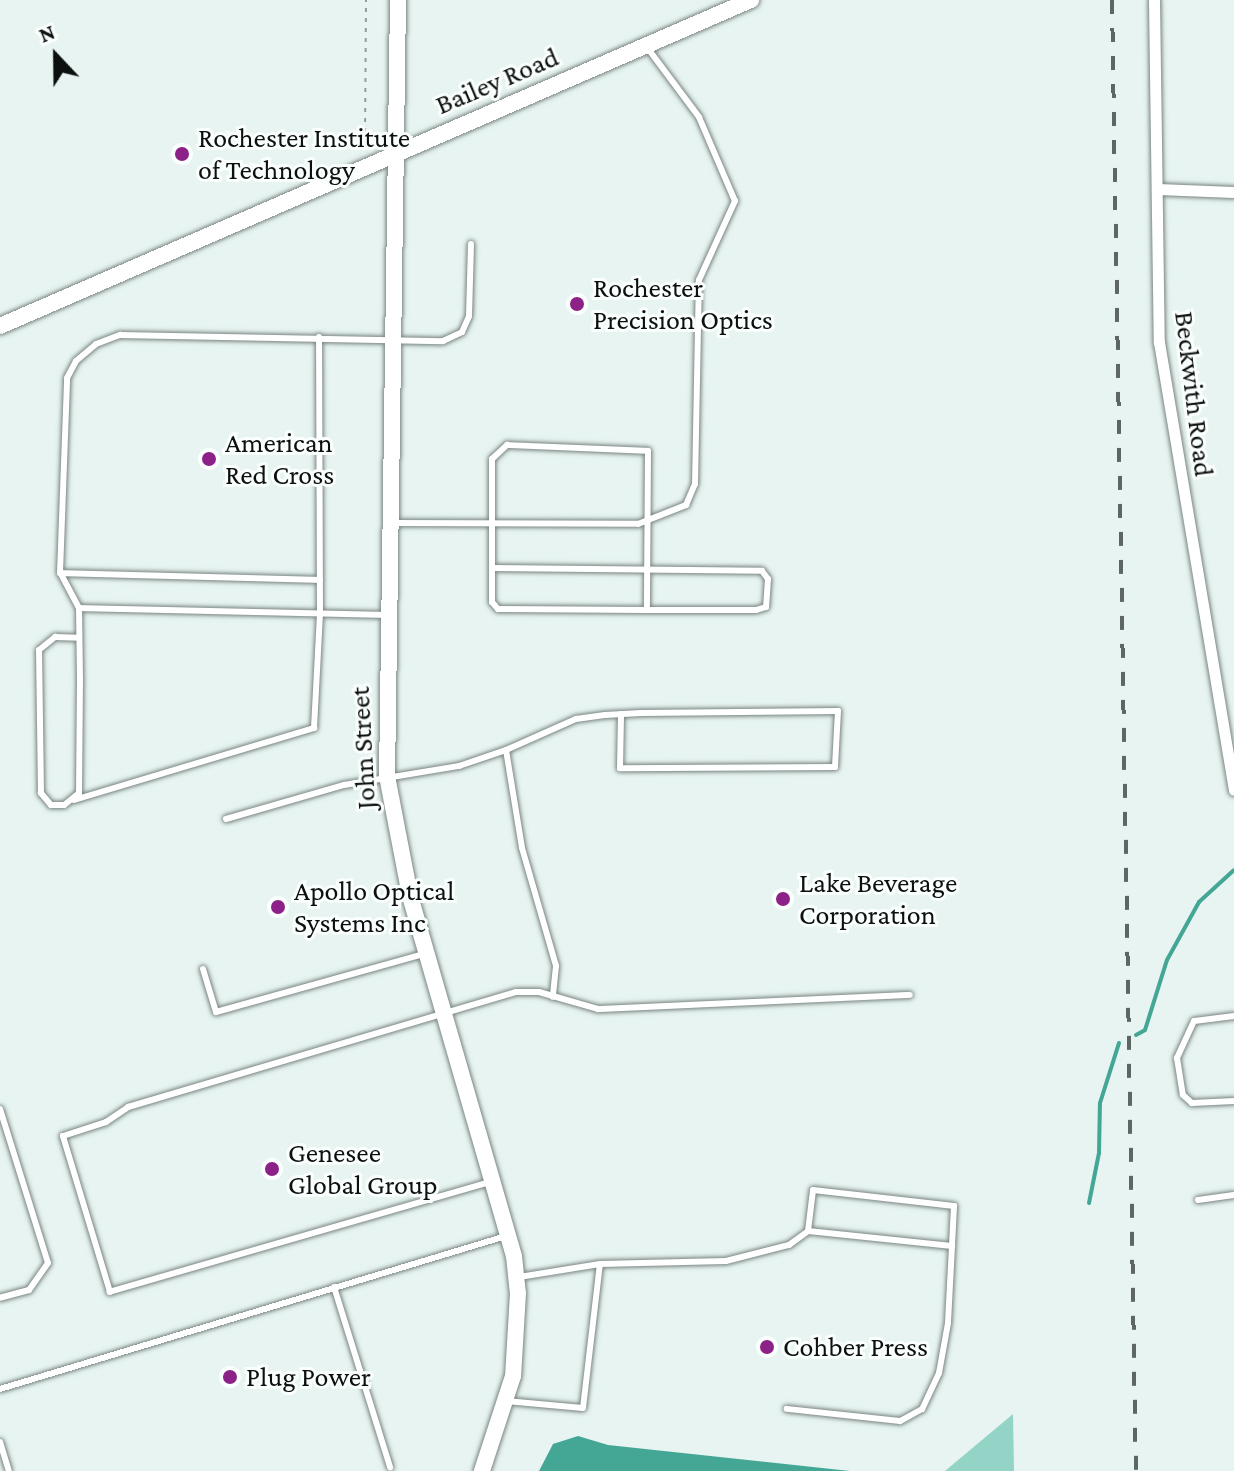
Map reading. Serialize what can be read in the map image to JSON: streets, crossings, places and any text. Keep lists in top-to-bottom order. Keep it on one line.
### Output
{"streets":{"street":["Bailey Road","Beckwith Road","John Street"]},"crossings":[["Bailey Road","John Street"]],"places":["Rochester Institute of Technology","Rochester Precision Optics","American Red Cross","Lake Beverage Corporation","Apollo Optical Systems Inc","Genesee Global Group","Cohber Press","Plug Power"],"north":"top"}
